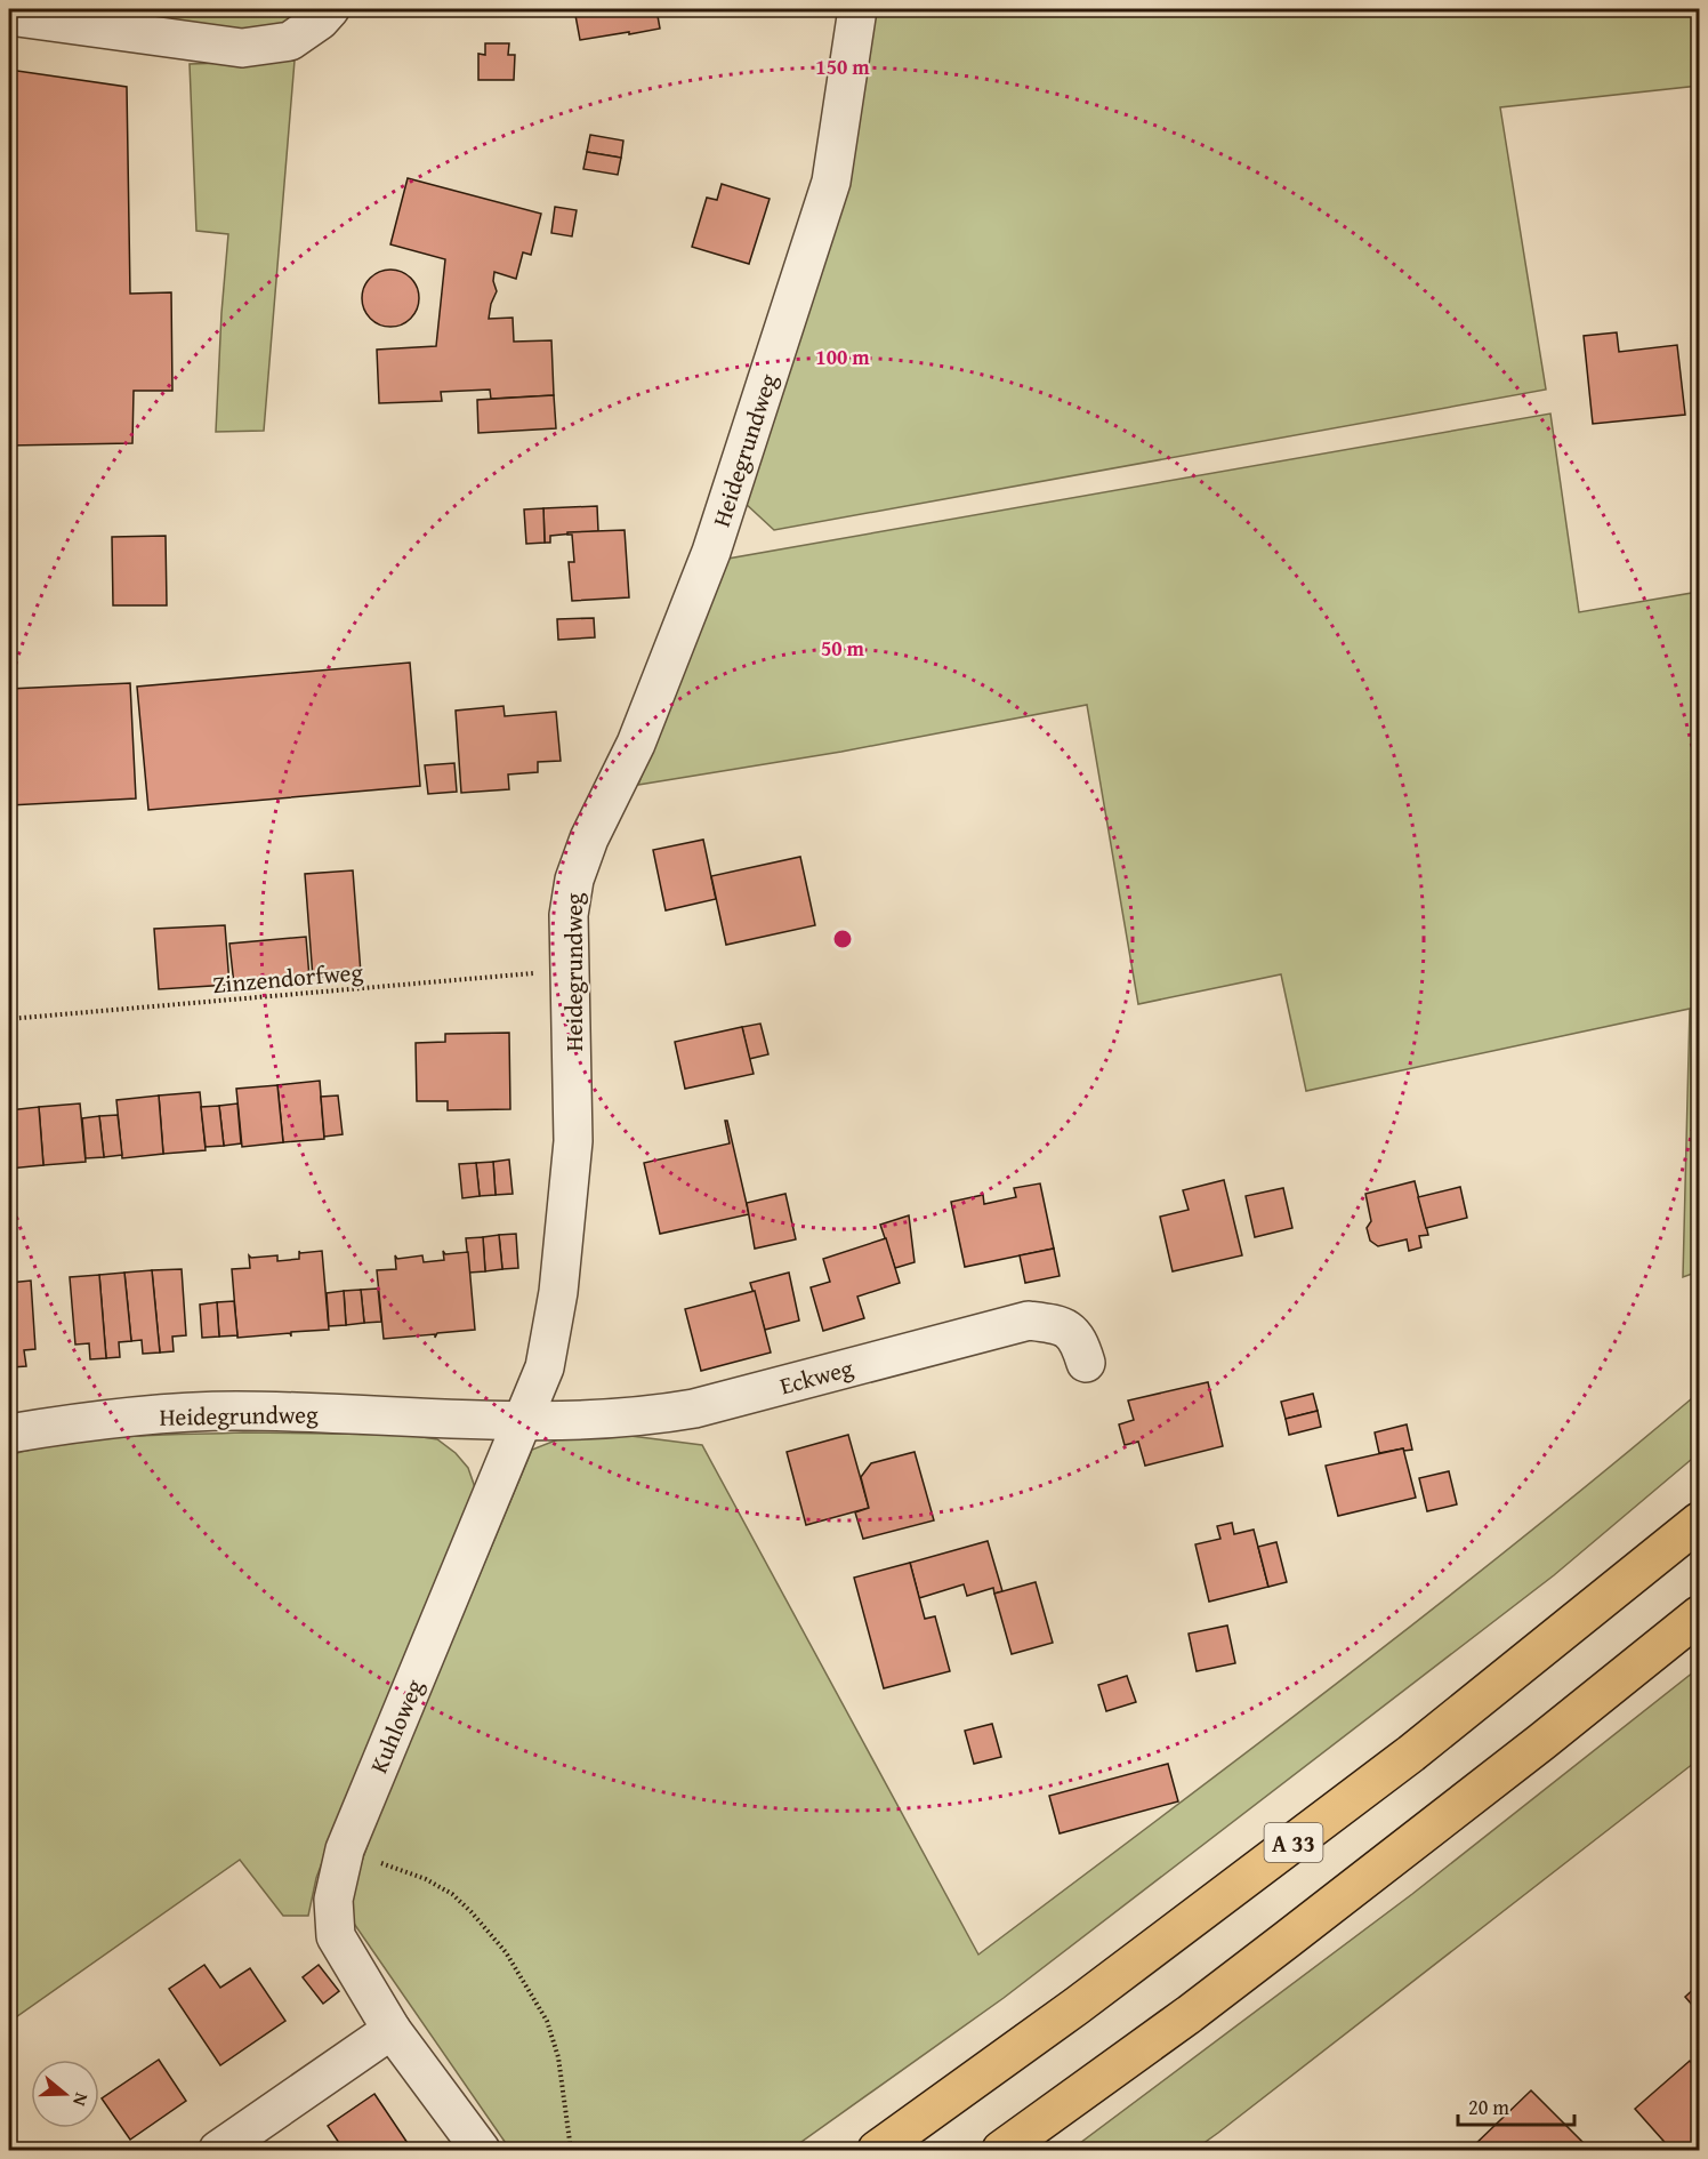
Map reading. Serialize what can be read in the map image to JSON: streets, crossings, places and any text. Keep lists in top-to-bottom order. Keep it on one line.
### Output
{"streets":{"highway":["A 33"],"street":["Heidegrundweg","Eckweg","Kuhloweg"],"path":["Zinzendorfweg"]},"crossings":[["Heidegrundweg","Zinzendorfweg"],["Heidegrundweg","Eckweg"],["Heidegrundweg","Kuhloweg"],["Eckweg","Kuhloweg"]],"scale_bar":"20 m","north":"right","rings":["150 m","100 m","50 m"]}
